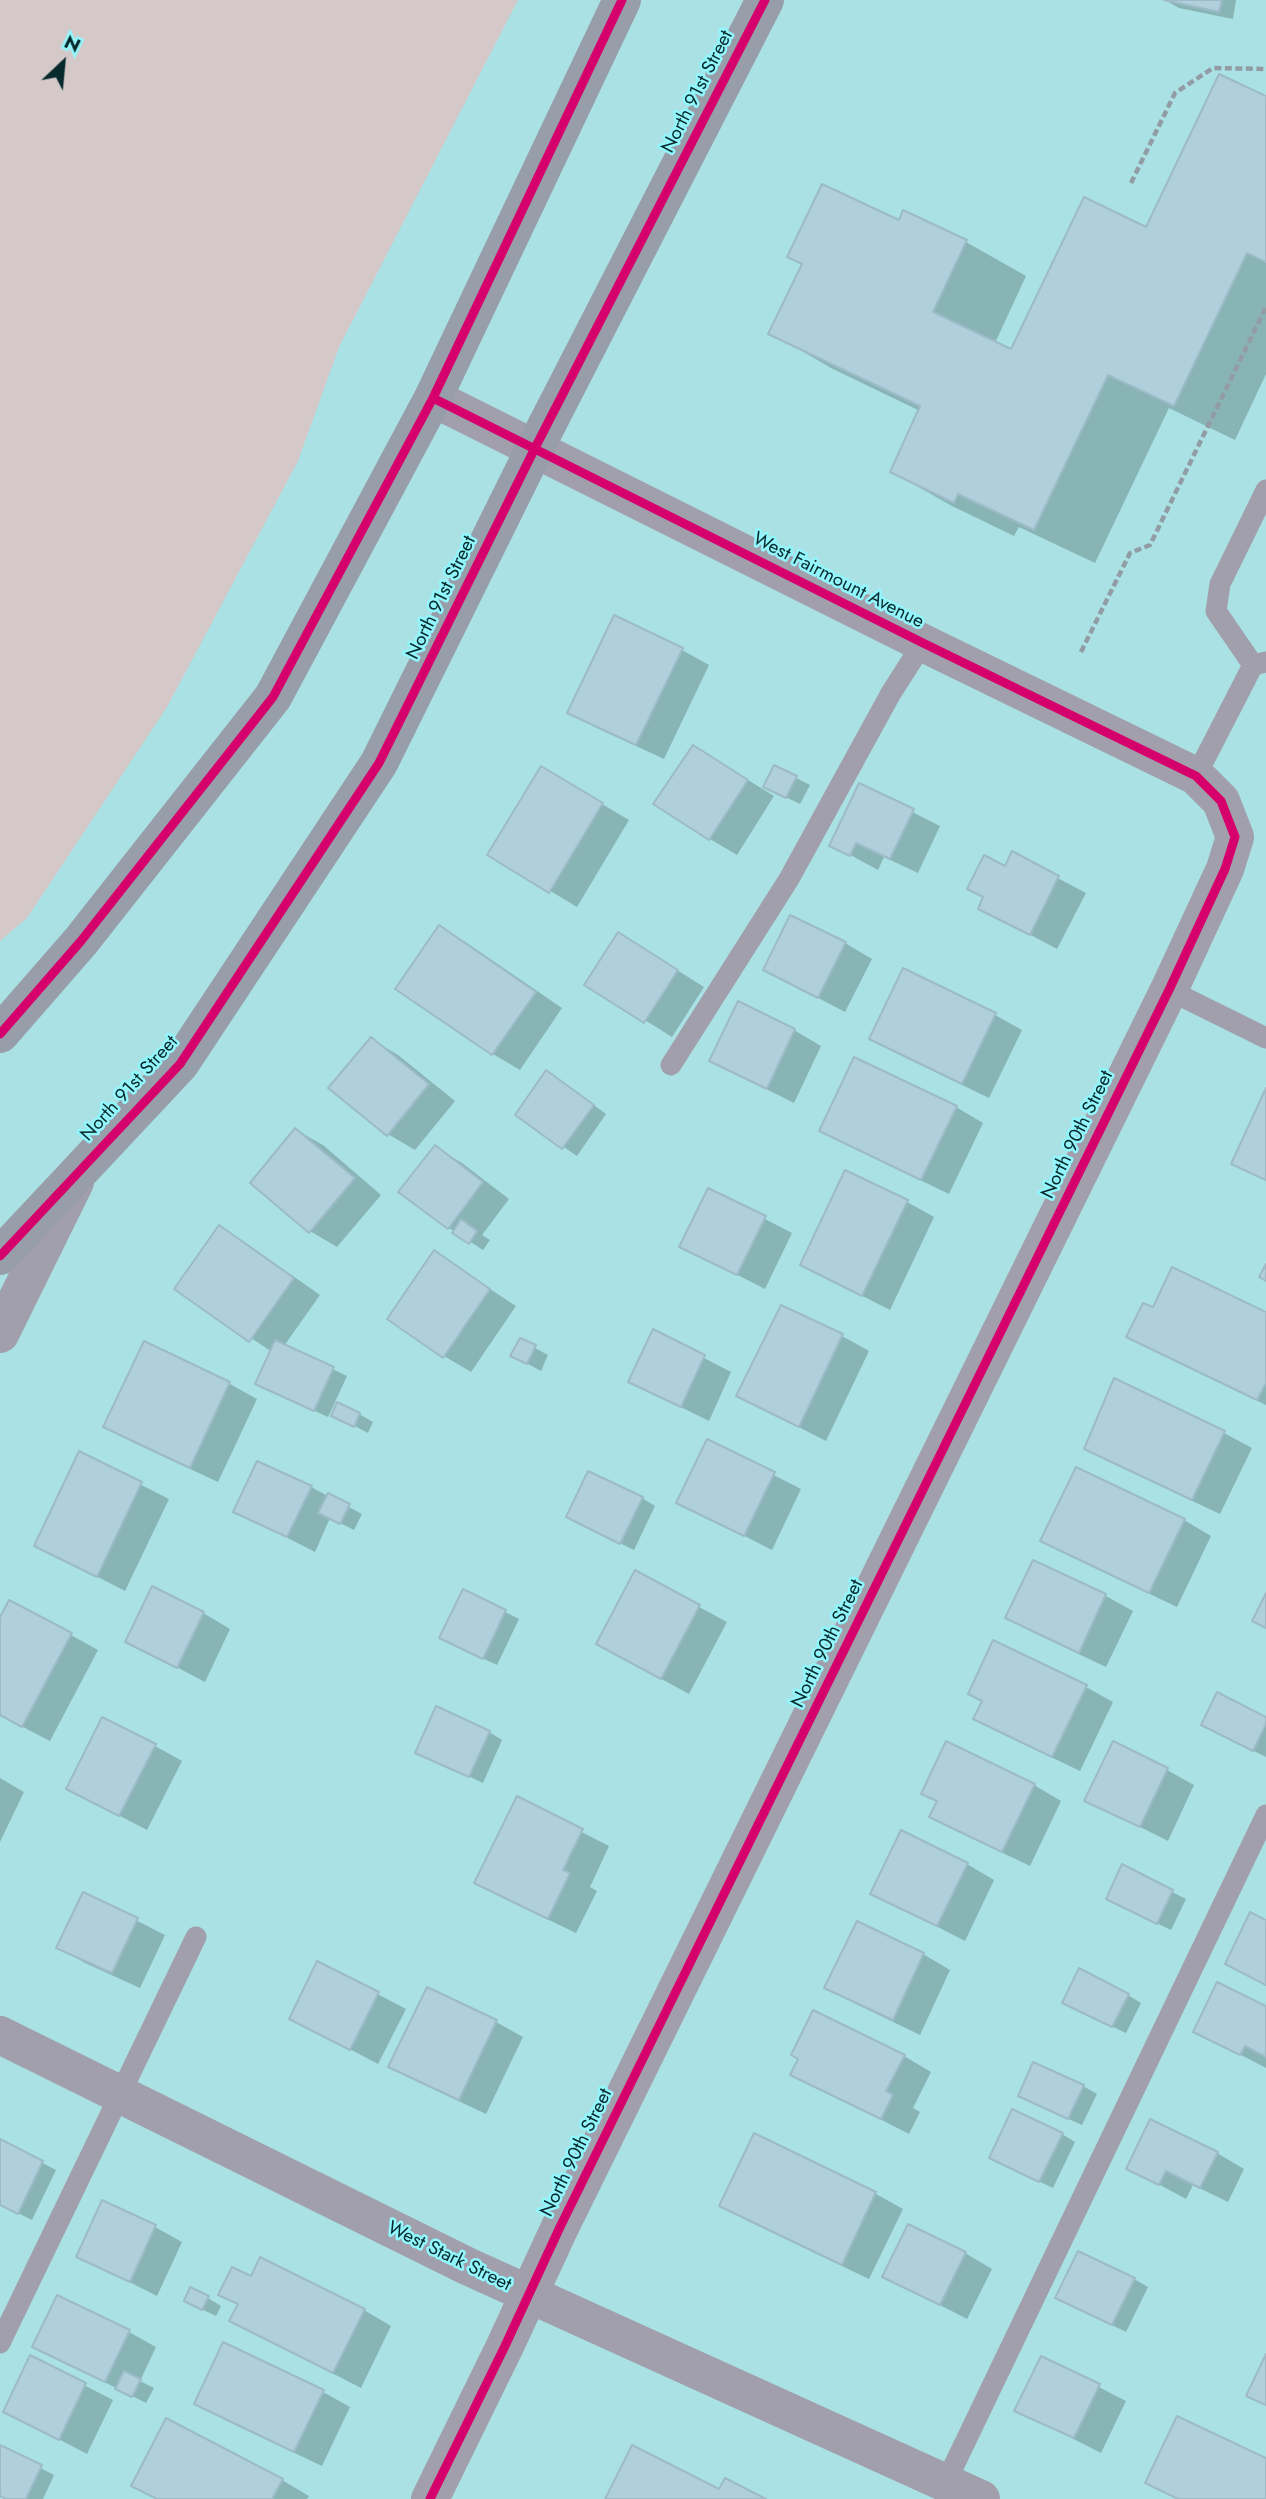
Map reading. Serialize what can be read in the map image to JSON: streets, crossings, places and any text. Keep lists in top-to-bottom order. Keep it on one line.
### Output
{"streets":{"main road":["North 91st Street"],"street":["West Fairmount Avenue","North 90th Street","West Stark Street"]},"crossings":[["North 91st Street","West Fairmount Avenue"],["West Fairmount Avenue","North 90th Street"],["North 90th Street","West Stark Street"]],"north":"top right"}
